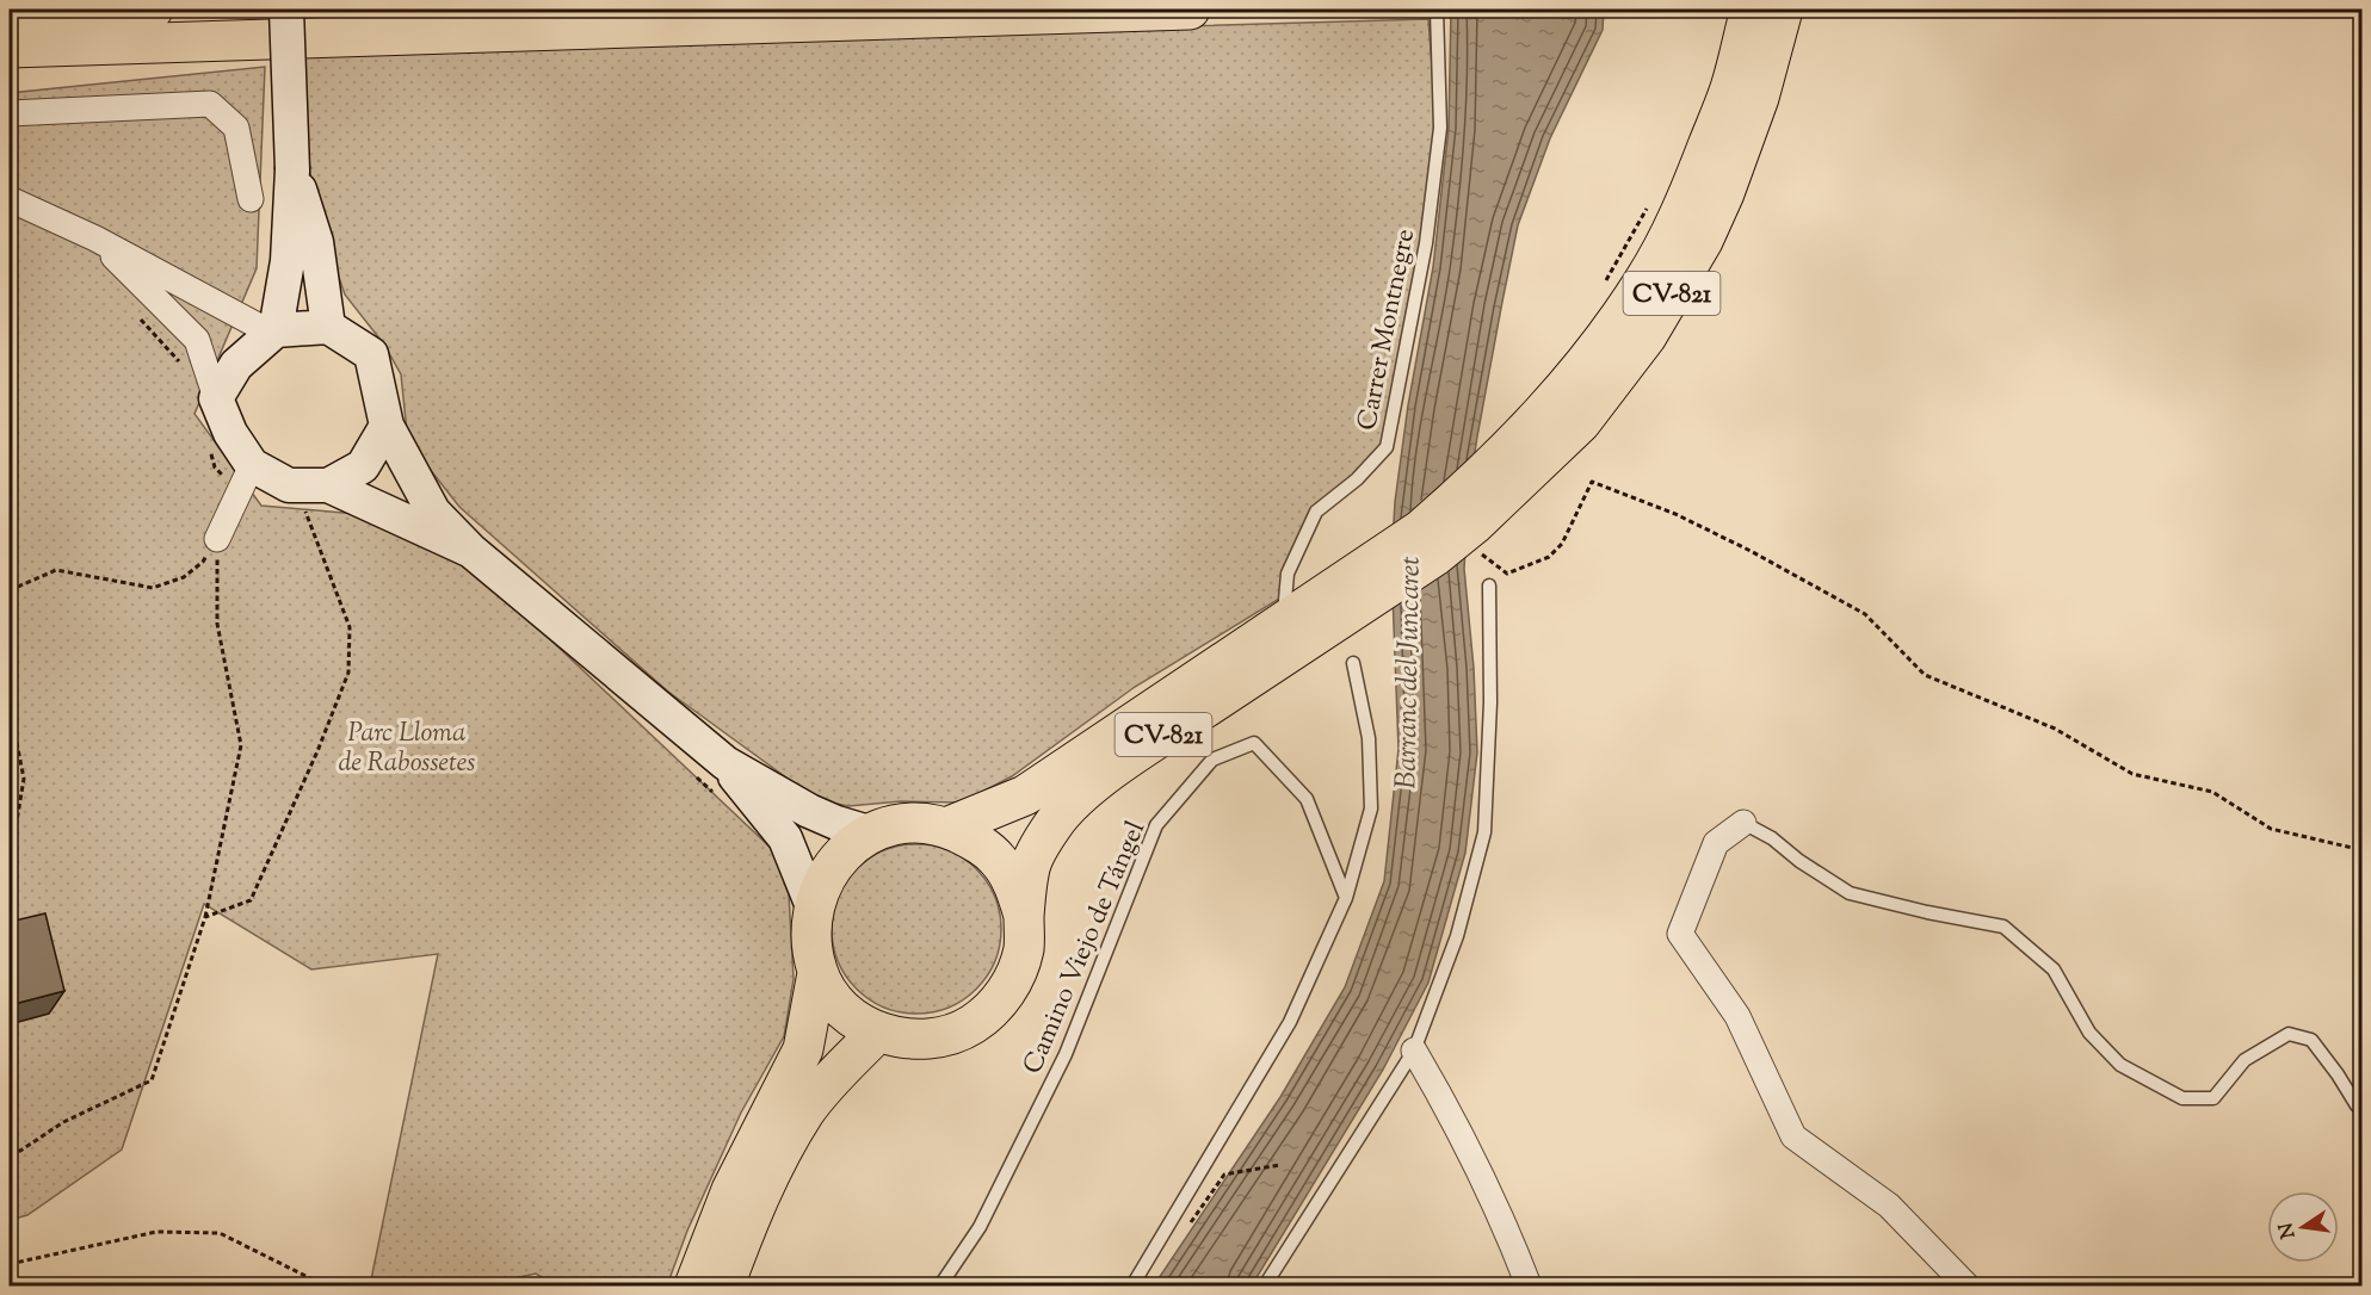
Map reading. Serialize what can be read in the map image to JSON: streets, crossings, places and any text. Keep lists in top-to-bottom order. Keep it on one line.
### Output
{"streets":{"main road":["CV-821"],"lane":["Carrer Montnegre","Camino Viejo de Tángel"]},"crossings":[["CV-821","Carrer Montnegre"]],"water":["Barranc del Juncaret"],"parks":["Parc Lloma de Rabossetes"],"north":"left"}
